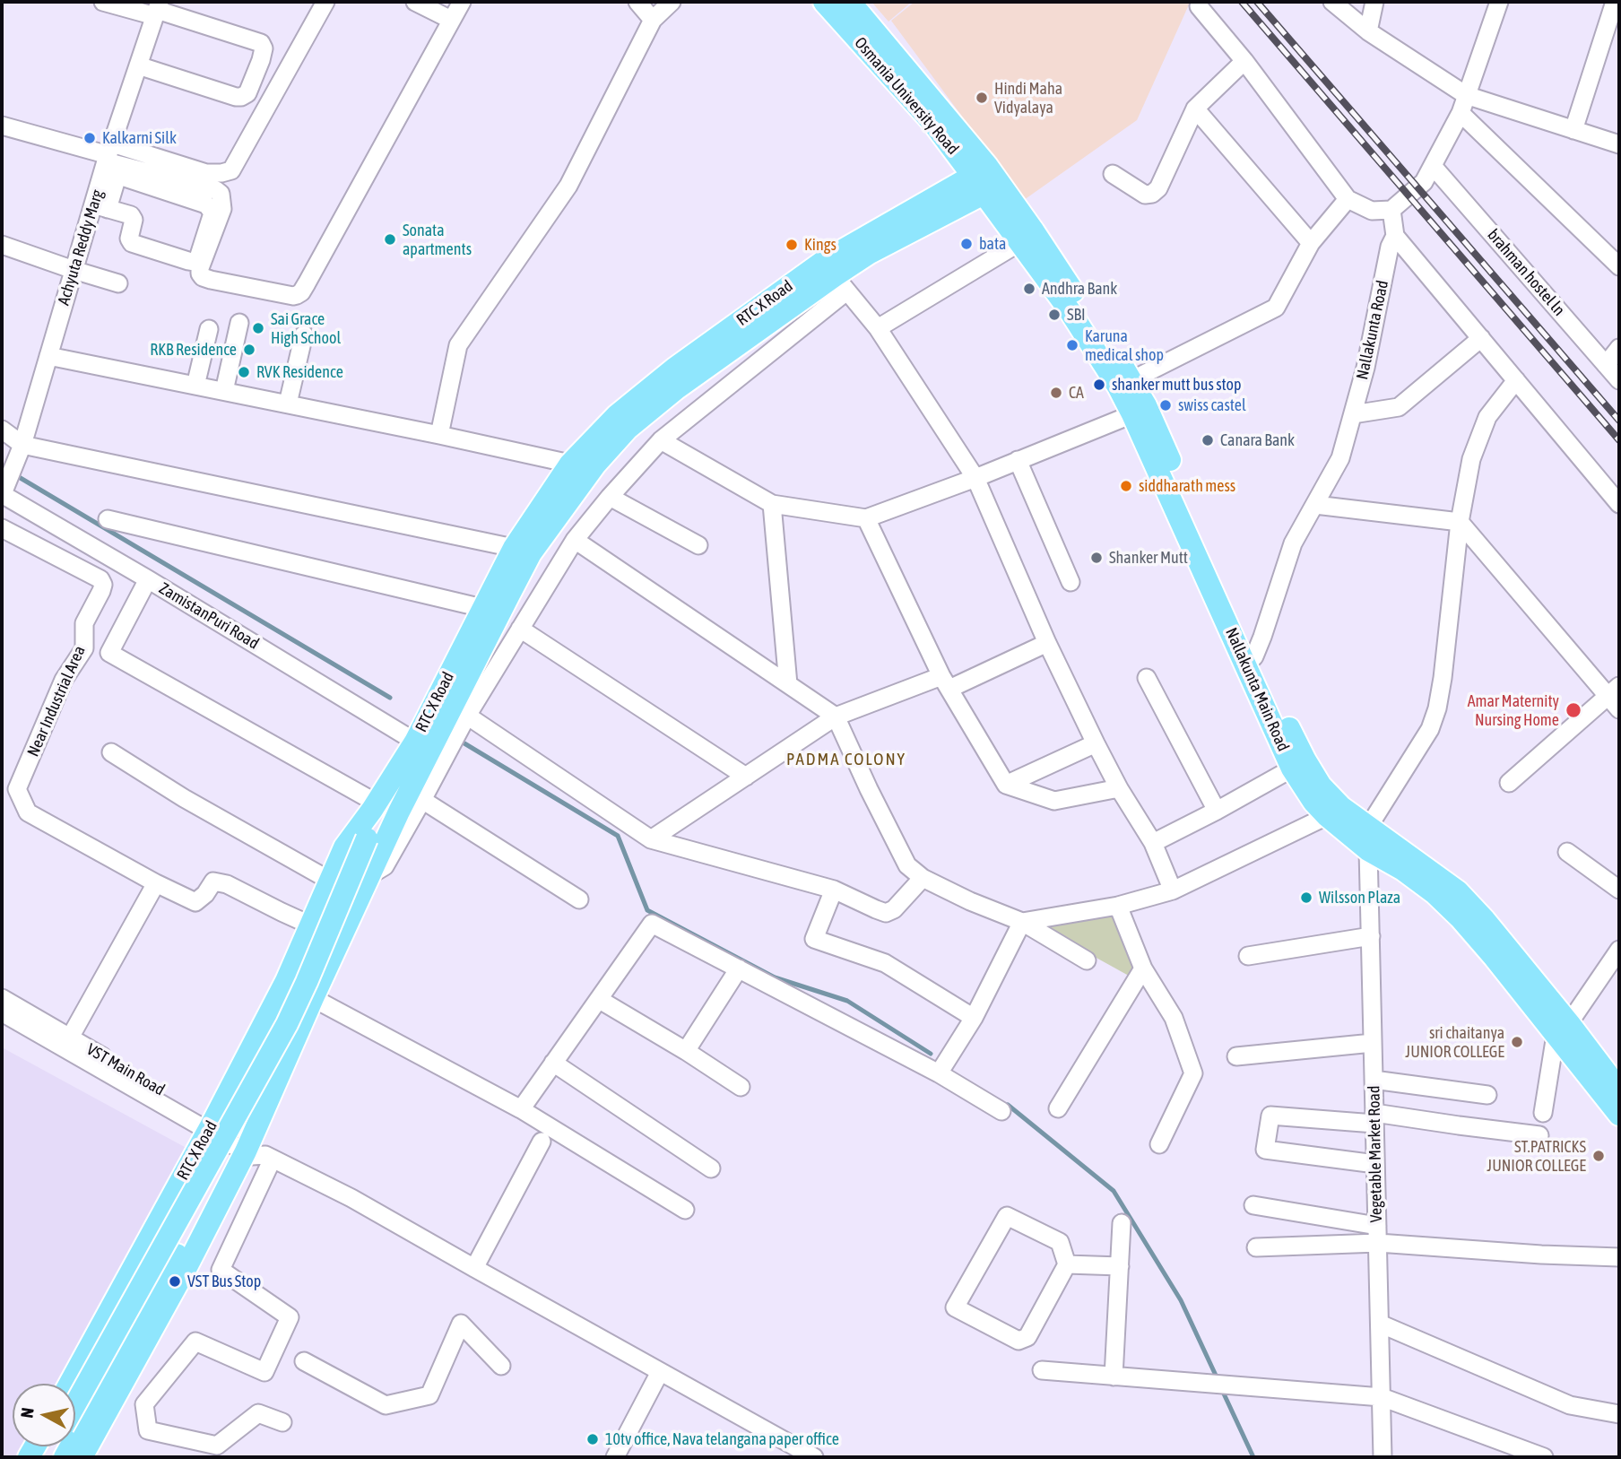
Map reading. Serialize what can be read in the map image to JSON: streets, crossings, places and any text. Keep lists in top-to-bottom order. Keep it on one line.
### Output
{"streets":{"main road":["Osmania University Road","RTC X Road","Nallakunta Main Road"],"street":["Achyuta Reddy Marg","brahman hostel ln","Nallakunta Road","ZamistanPuri Road","Near Industrial Area","VST Main Road","Vegetable Market Road"]},"crossings":[["Osmania University Road","RTC X Road"],["Osmania University Road","Nallakunta Main Road"],["Achyuta Reddy Marg","ZamistanPuri Road"],["RTC X Road","ZamistanPuri Road"],["RTC X Road","Nallakunta Main Road"],["RTC X Road","VST Main Road"],["Nallakunta Road","Nallakunta Main Road"],["Nallakunta Main Road","Vegetable Market Road"]],"districts":["PADMA COLONY"],"places":["Hindi Maha Vidyalaya","Kalkarni Silk","Sonata apartments","bata","Kings","Andhra Bank","SBI","Sai Grace High School","Karuna medical shop","RKB Residence","RVK Residence","shanker mutt bus stop","CA","swiss castel","Canara Bank","siddharath mess","Shanker Mutt","Amar Maternity Nursing Home","Wilsson Plaza","sri chaitanya JUNIOR COLLEGE","ST.PATRICKS JUNIOR COLLEGE","VST Bus Stop","10tv office, Nava telangana paper office"],"north":"left"}
